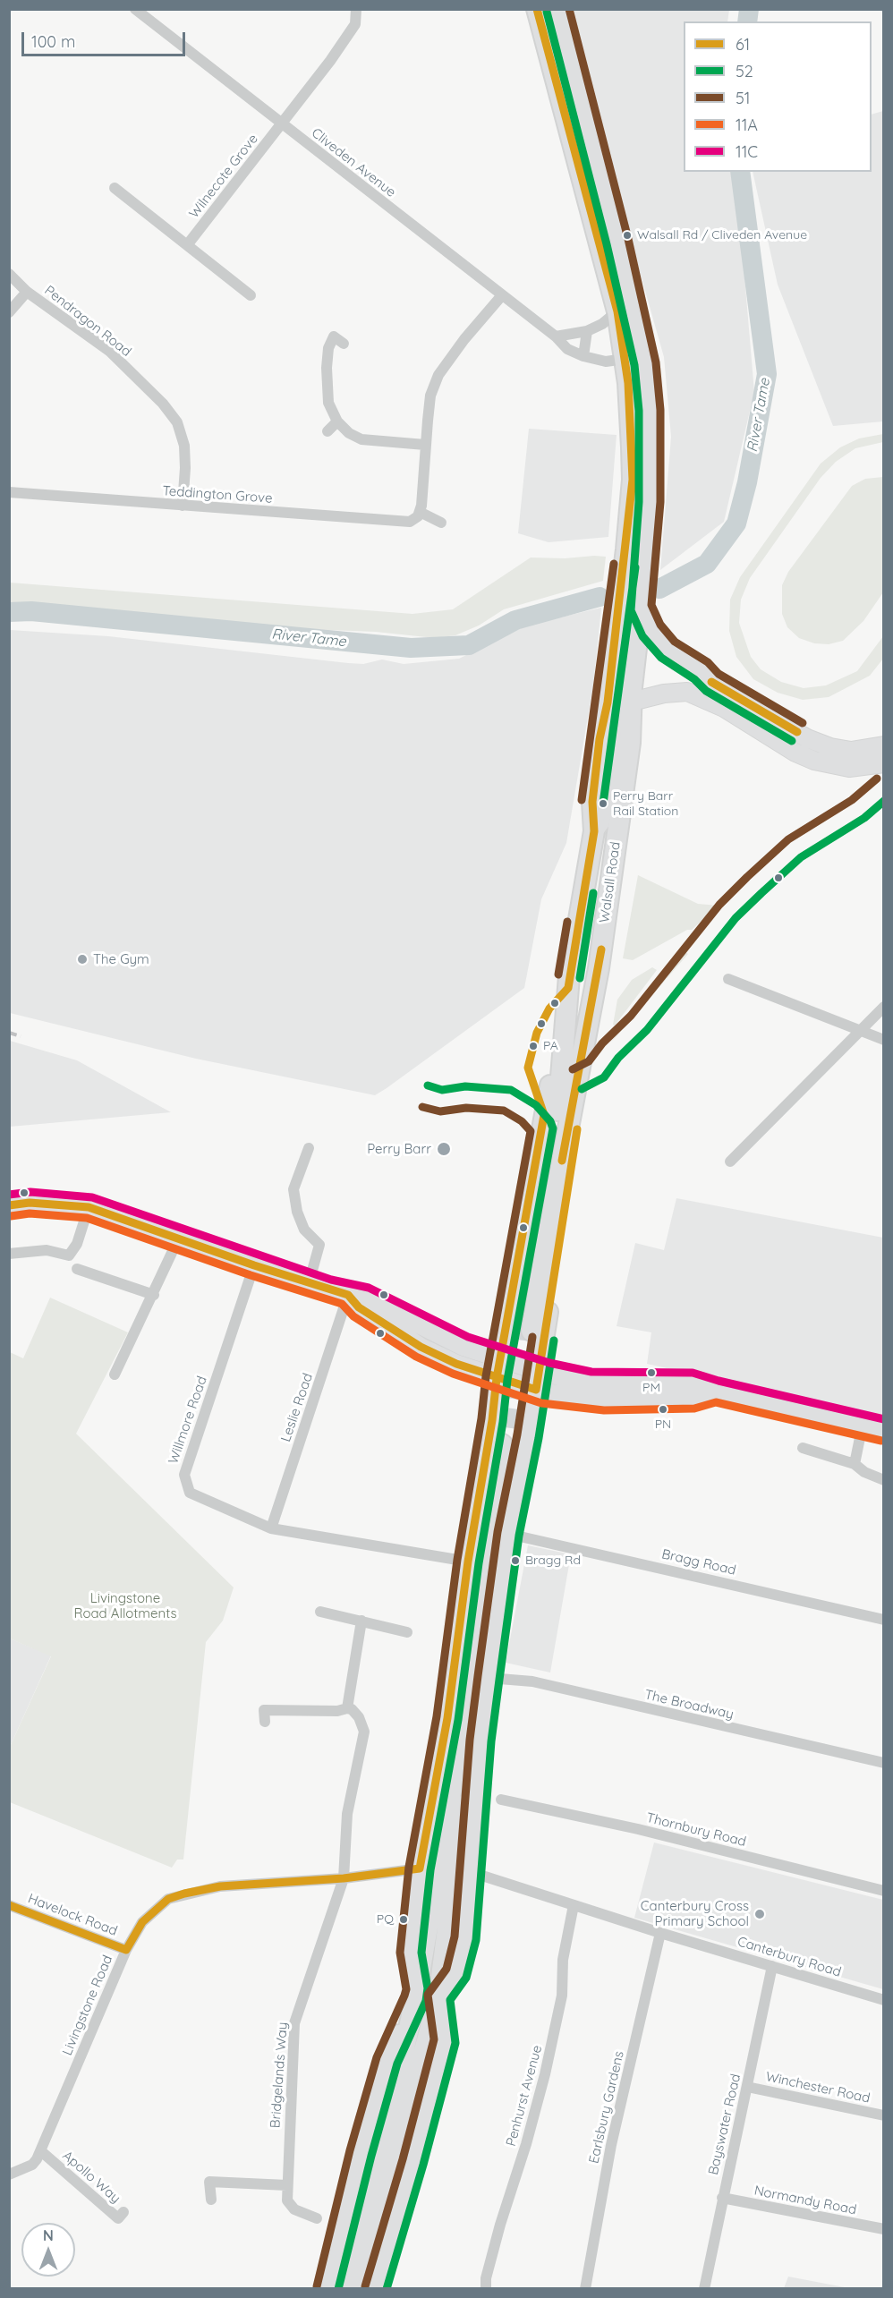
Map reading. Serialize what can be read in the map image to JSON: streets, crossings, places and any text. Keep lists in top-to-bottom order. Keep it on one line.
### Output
{"streets":{"highway":["Walsall Road"],"street":["Cliveden Avenue","Wilnecote Grove","Pendragon Road","Teddington Grove","Leslie Road","Willmore Road","Bragg Road","The Broadway","Thornbury Road","Havelock Road","Canterbury Road","Livingstone Road","Bridgelands Way","Winchester Road","Penhurst Avenue","Earlsbury Gardens","Bayswater Road","Apollo Way","Normandy Road"]},"crossings":[["Cliveden Avenue","Wilnecote Grove"],["Cliveden Avenue","Walsall Road"],["Pendragon Road","Teddington Grove"],["Leslie Road","Willmore Road"],["Havelock Road","Livingstone Road"],["Canterbury Road","Penhurst Avenue"],["Canterbury Road","Earlsbury Gardens"],["Canterbury Road","Bayswater Road"],["Livingstone Road","Bridgelands Way"],["Livingstone Road","Apollo Way"],["Winchester Road","Bayswater Road"],["Bayswater Road","Normandy Road"]],"water":["River Tame"],"parks":["Livingstone Road Allotments"],"places":["Walsall Rd / Cliveden Avenue","Perry Barr Rail Station","The Gym","PA","Perry Barr","PM","PN","Bragg Rd","Canterbury Cross Primary School","PQ"],"lines":["transit line 61","transit line 51","transit line 52","transit line 11C","transit line 11A"],"legend":["61","52","51","11A","11C"],"scale_bar":"100 m","north":"top"}
